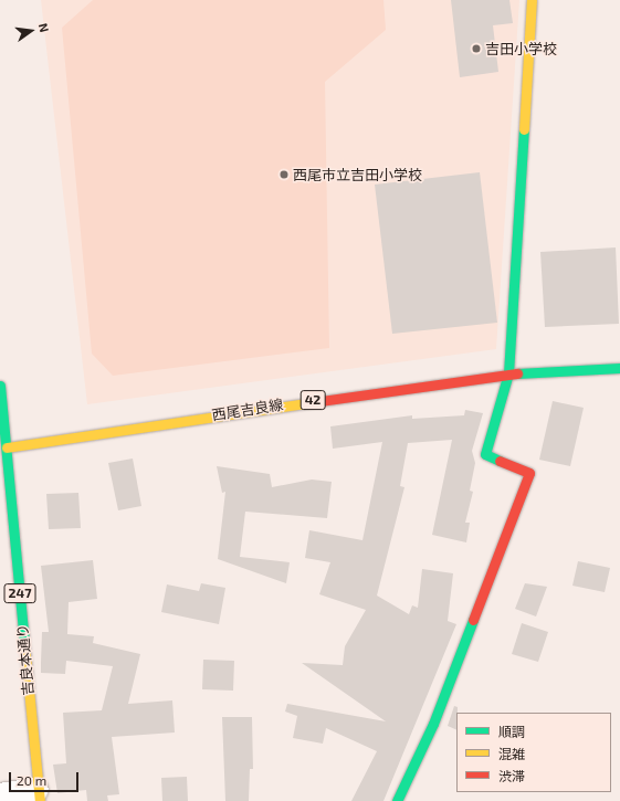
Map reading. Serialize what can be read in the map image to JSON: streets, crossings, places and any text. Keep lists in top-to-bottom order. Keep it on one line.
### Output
{"streets":{"main road":["42","西尾吉良線","247","吉良本通り"]},"crossings":[["西尾吉良線","吉良本通り"]],"places":["吉田小学校","西尾市立吉田小学校"],"legend":["順調","混雑","渋滞"],"scale_bar":"20 m","north":"right"}
